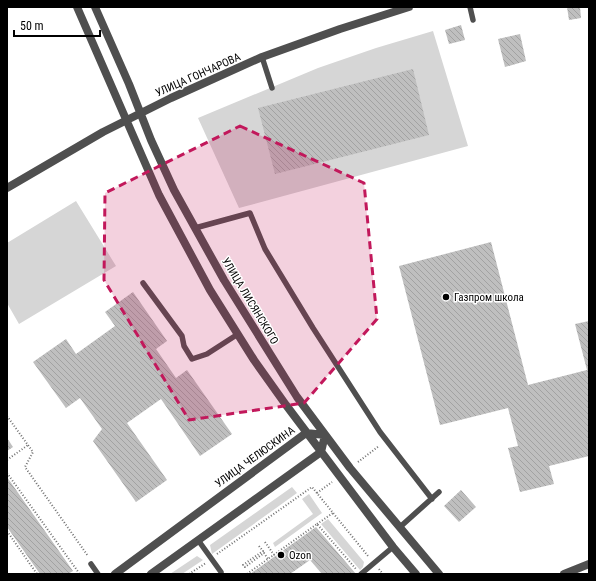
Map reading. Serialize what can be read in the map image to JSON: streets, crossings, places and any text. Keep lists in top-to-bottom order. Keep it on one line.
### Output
{"streets":{"street":["УЛИЦА ГОНЧАРОВА","УЛИЦА ЛИСЯНСКОГО","УЛИЦА ЧЕЛЮСКИНА"]},"crossings":[["УЛИЦА ГОНЧАРОВА","УЛИЦА ЛИСЯНСКОГО"],["УЛИЦА ЛИСЯНСКОГО","УЛИЦА ЧЕЛЮСКИНА"]],"places":["Газпром школа","Ozon"],"scale_bar":"50 m"}
